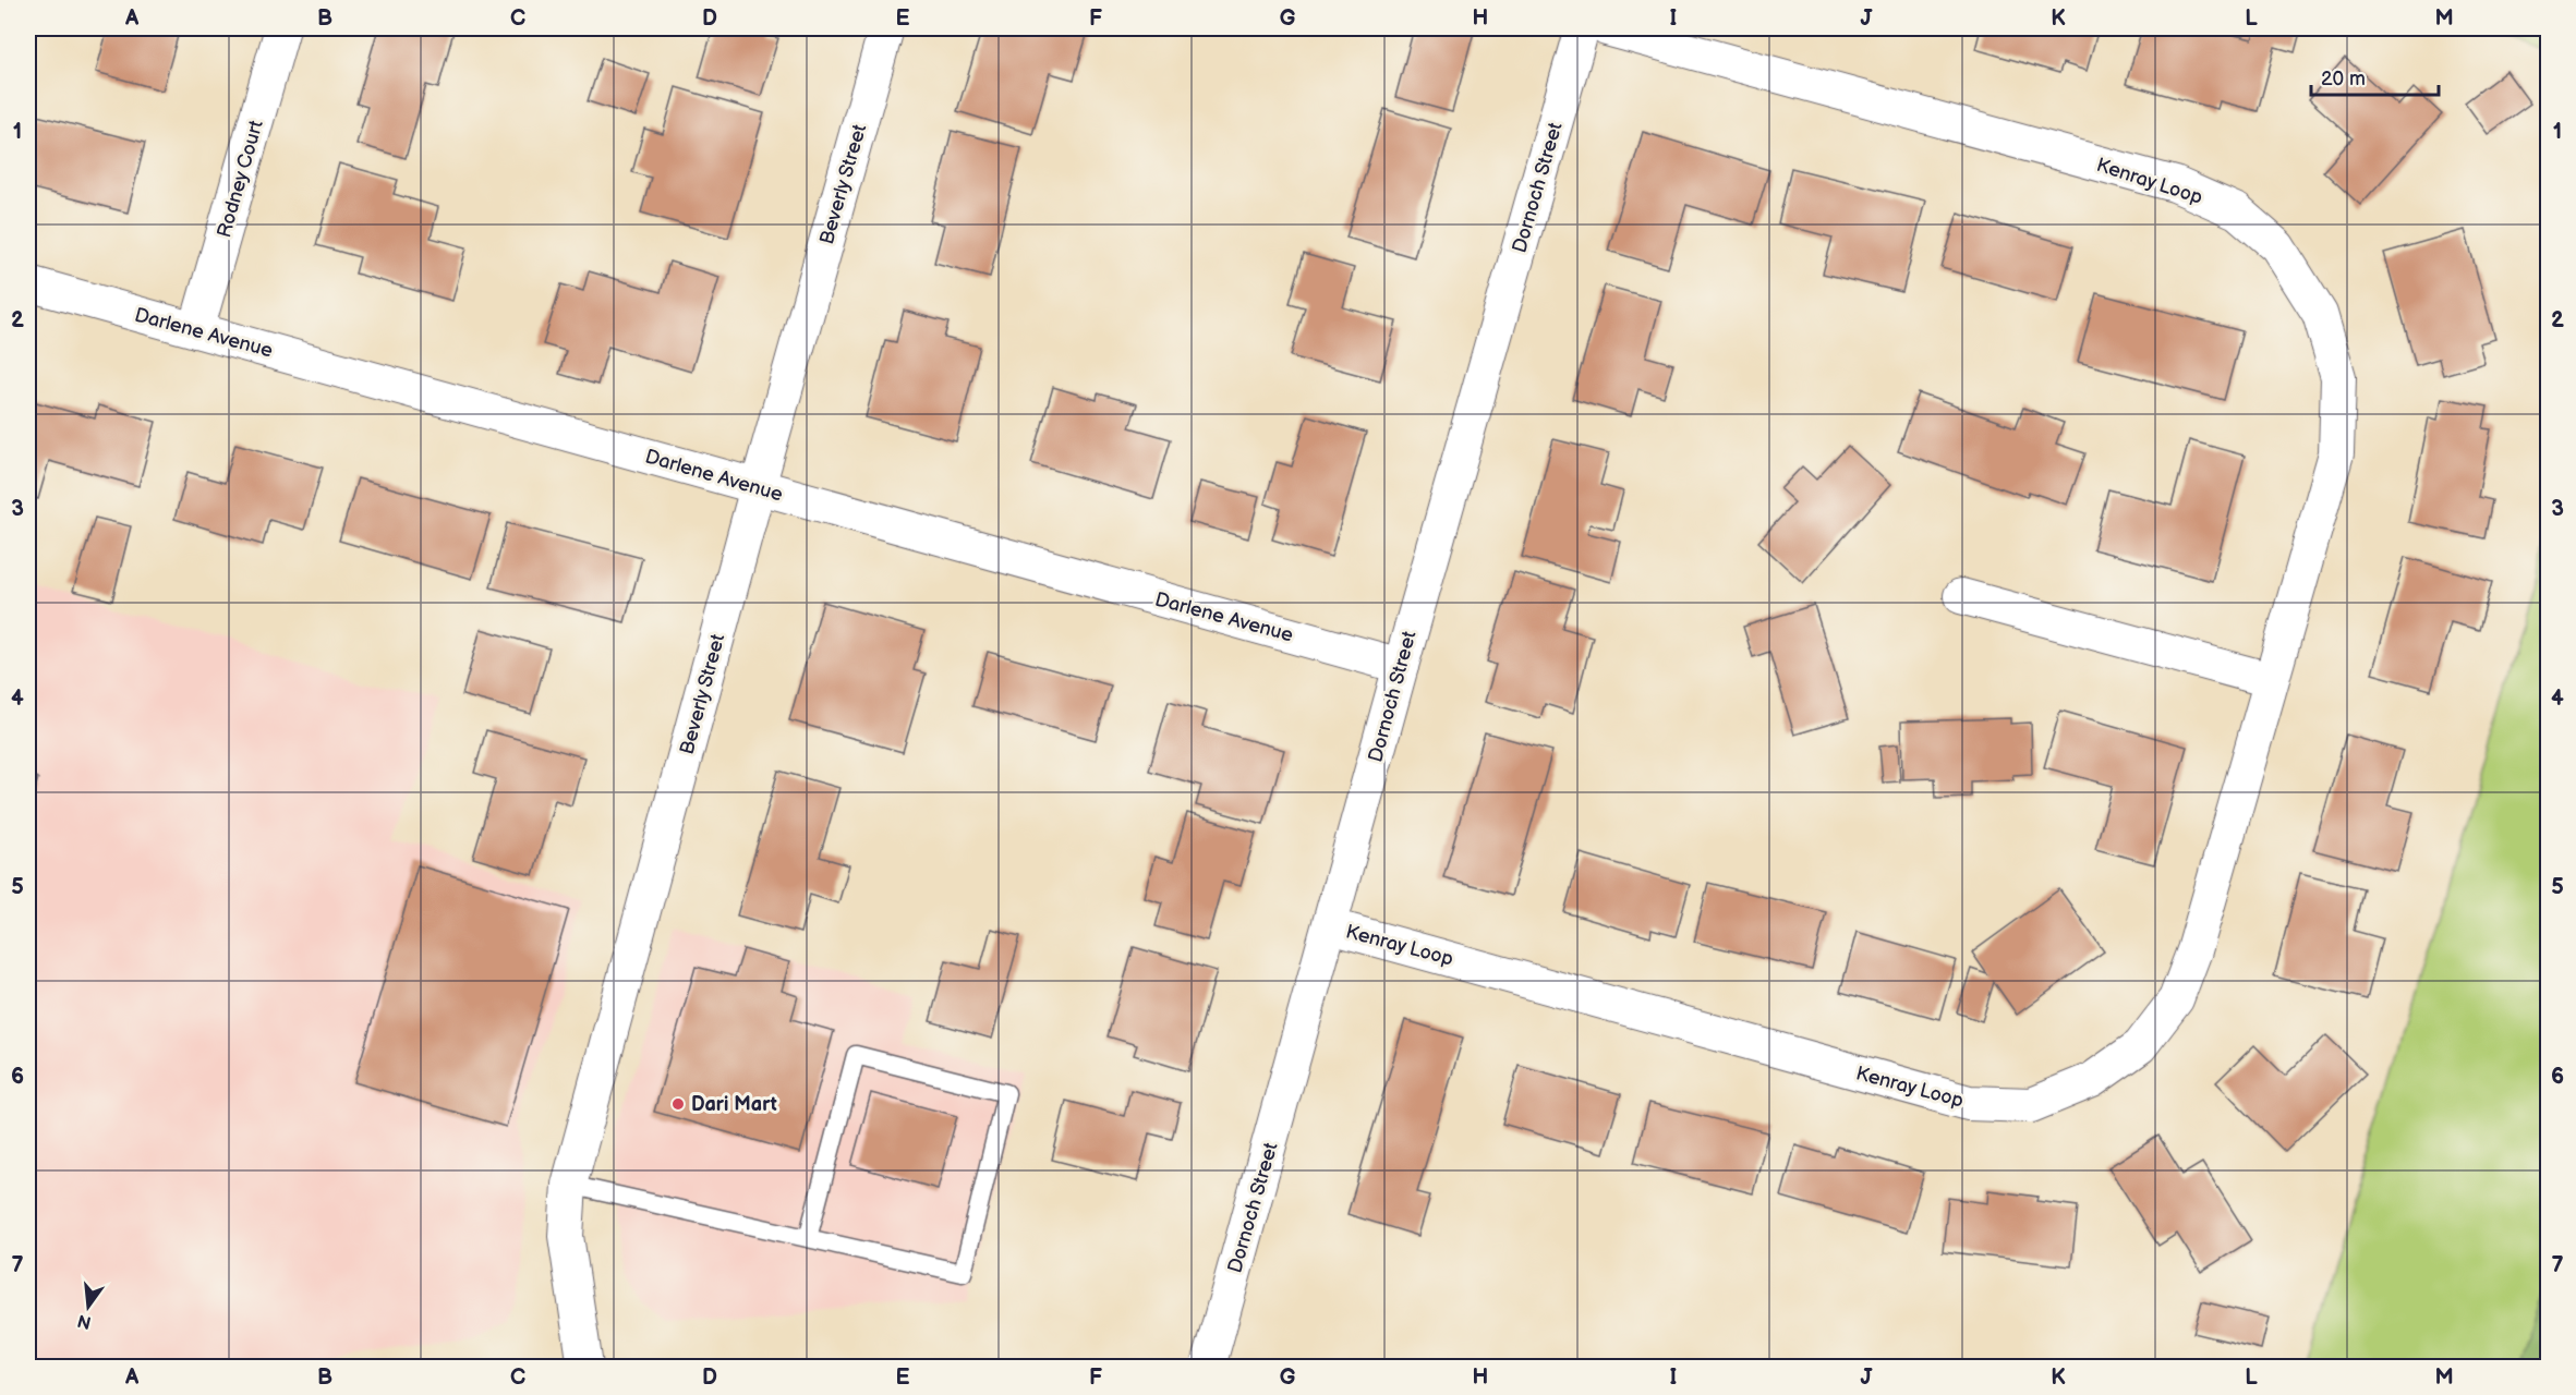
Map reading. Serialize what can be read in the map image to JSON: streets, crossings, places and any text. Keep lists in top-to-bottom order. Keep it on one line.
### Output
{"streets":{"street":["Rodney Court","Kenray Loop","Beverly Street","Dornoch Street","Darlene Avenue"]},"crossings":[["Rodney Court","Darlene Avenue"],["Kenray Loop","Dornoch Street"],["Beverly Street","Darlene Avenue"],["Dornoch Street","Darlene Avenue"]],"places":["Dari Mart"],"scale_bar":"20 m","north":"bottom","grid":{"columns":["A","B","C","D","E","F","G","H","I","J","K","L","M"],"rows":["1","2","3","4","5","6","7"]}}
